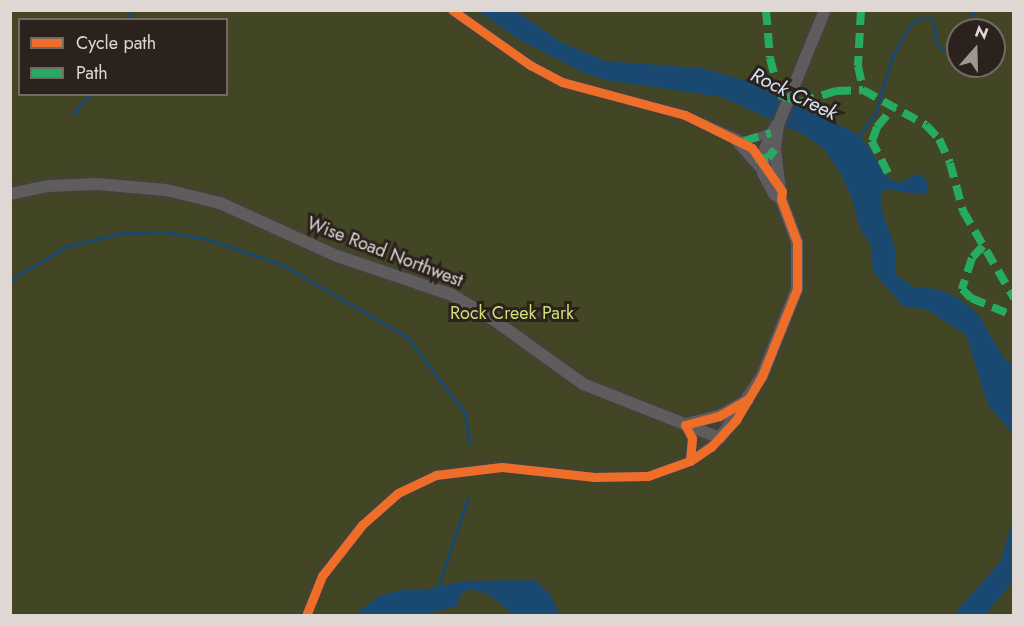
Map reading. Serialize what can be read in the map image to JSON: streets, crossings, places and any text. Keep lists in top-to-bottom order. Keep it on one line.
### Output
{"streets":{"street":["Wise Road Northwest"]},"water":["Rock Creek"],"parks":["Rock Creek Park"],"legend":["Cycle path","Path"],"north":"top"}
